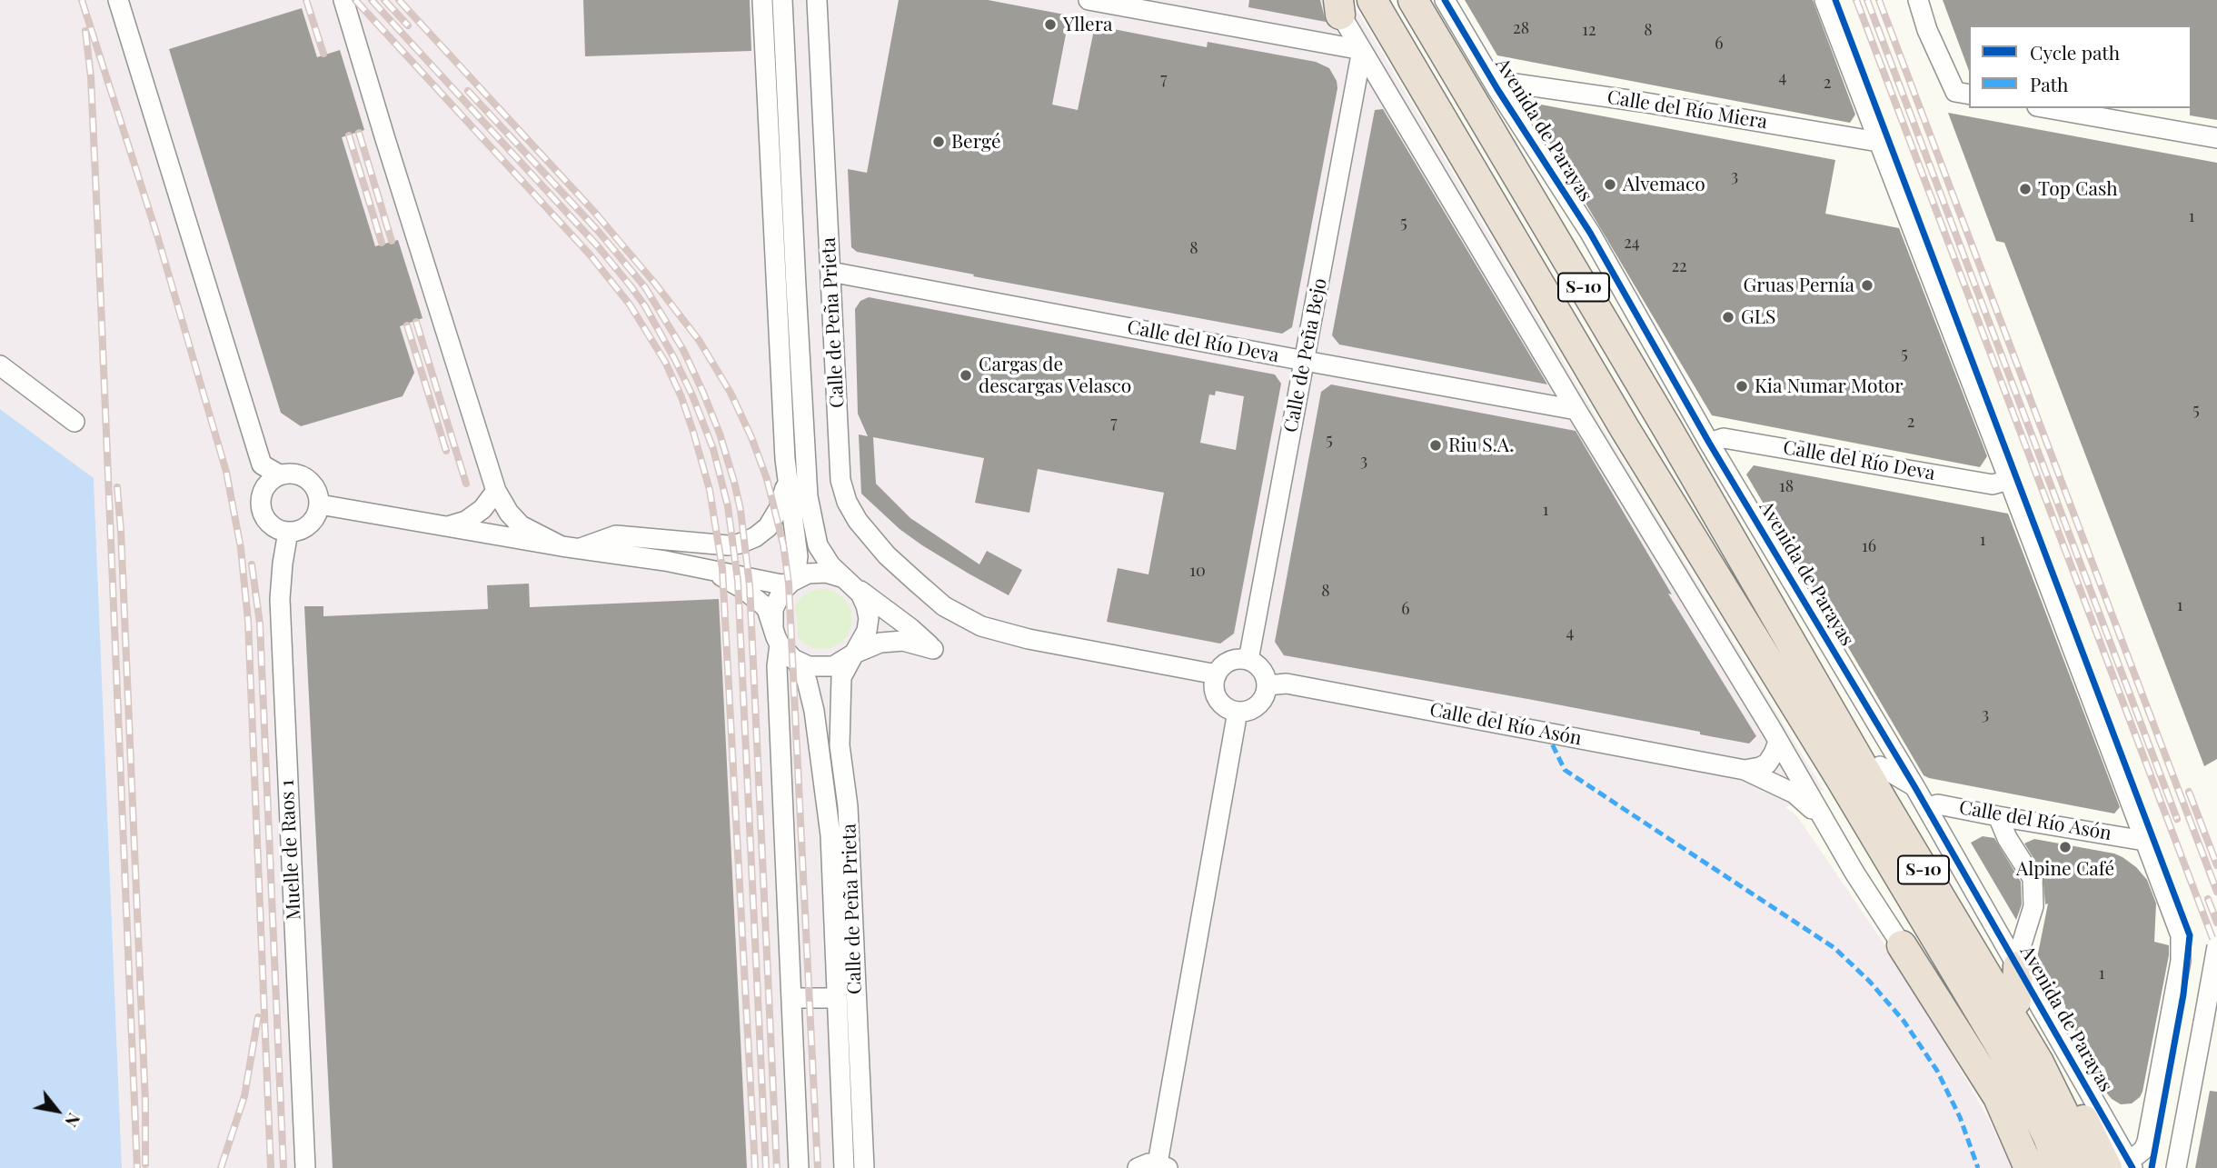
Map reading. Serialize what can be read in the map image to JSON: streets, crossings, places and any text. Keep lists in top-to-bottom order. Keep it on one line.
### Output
{"streets":{"highway":["S-10"],"street":["Calle del Río Miera","Avenida de Parayas","Calle de Peña Prieta","Calle del Río Deva","Calle de Peña Bejo","Calle del Río Asón","Muelle de Raos 1"]},"crossings":[["Calle del Río Miera","Avenida de Parayas"],["Avenida de Parayas","Calle del Río Deva"],["Avenida de Parayas","Calle del Río Asón"],["Calle de Peña Prieta","Calle del Río Deva"],["Calle de Peña Prieta","Calle de Peña Bejo"],["Calle de Peña Prieta","Calle del Río Asón"],["Calle del Río Deva","Calle de Peña Bejo"],["Calle de Peña Bejo","Calle del Río Asón"]],"places":["Yllera","Bergé","Alvemaco","Top Cash","Gruas Pernía","GLS","Cargas de descargas Velasco","Kia Numar Motor","Riu S.A.","Alpine Café"],"house_numbers":["28","12","8","6","4","7","2","3","1","5","24","8","22","5","5","2","7","5","3","18","1","1","16","10","8","1","6","4","3","1"],"legend":["Cycle path","Path"],"north":"bottom right"}
